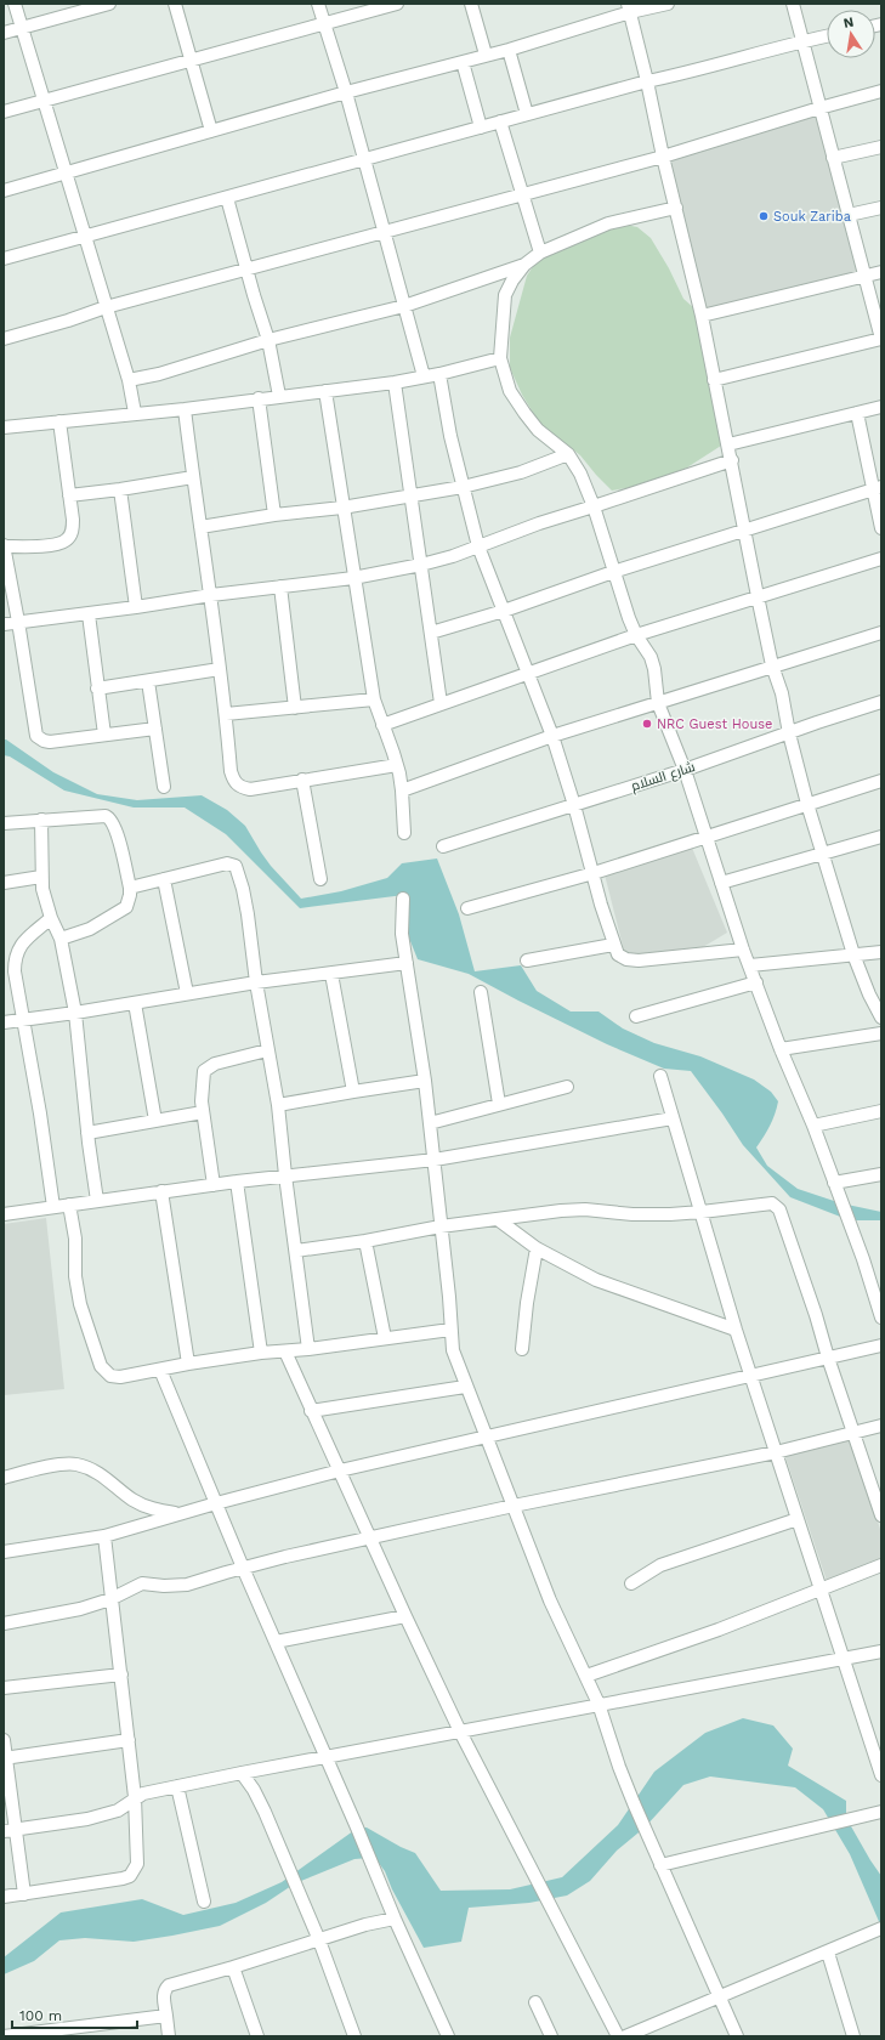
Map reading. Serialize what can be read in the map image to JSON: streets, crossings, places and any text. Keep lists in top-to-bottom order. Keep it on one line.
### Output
{"streets":{"street":["شارع السلام"]},"places":["Souk Zariba","NRC Guest House"],"scale_bar":"100 m","north":"top"}
